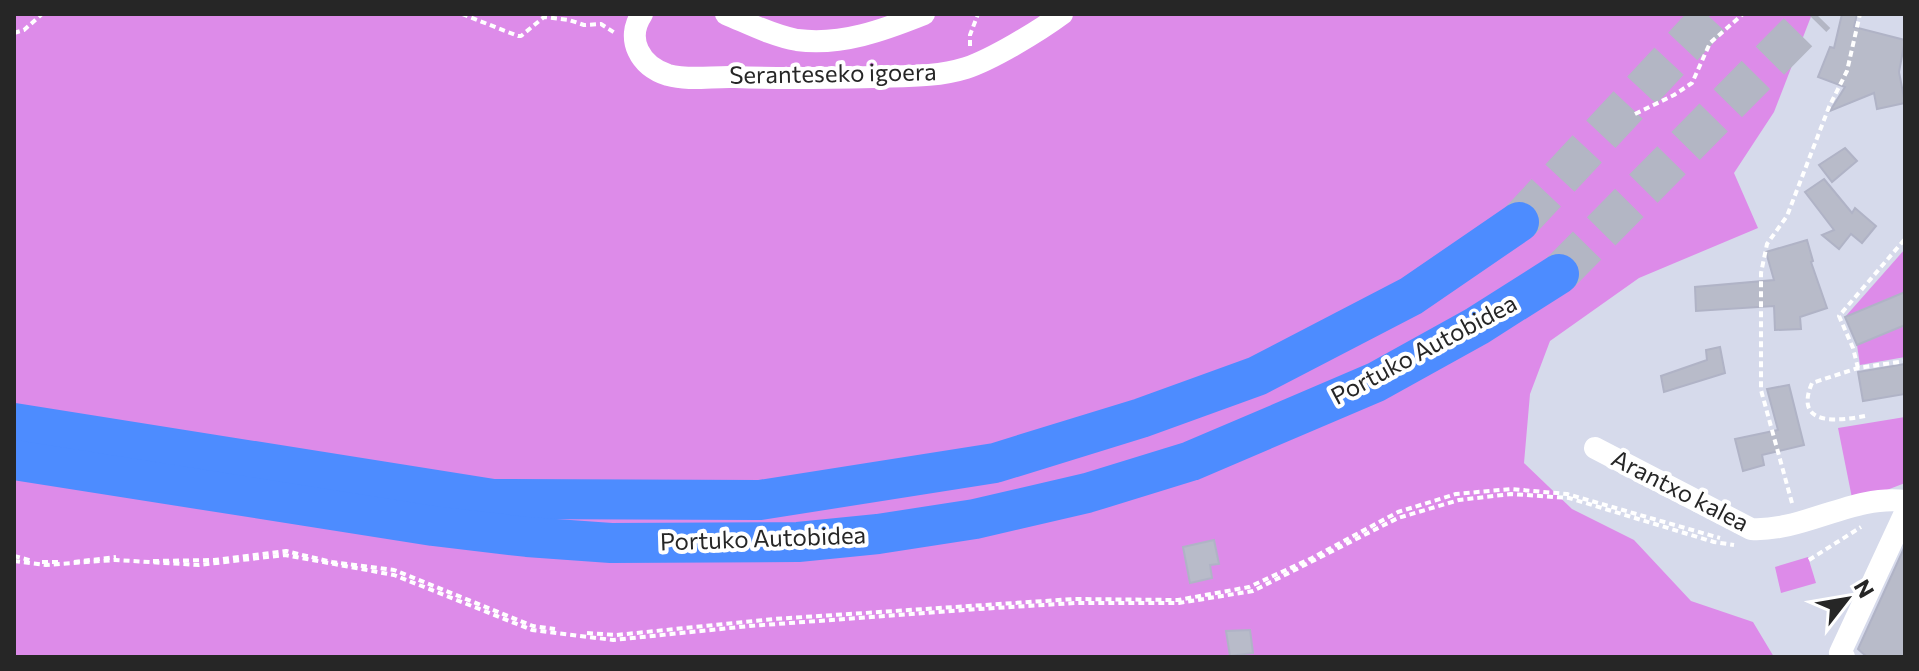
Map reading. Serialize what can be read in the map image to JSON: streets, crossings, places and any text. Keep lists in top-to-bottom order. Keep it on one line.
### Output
{"streets":{"highway":["Portuko Autobidea"],"street":["Seranteseko igoera","Arantxo kalea"]},"north":"top right"}
